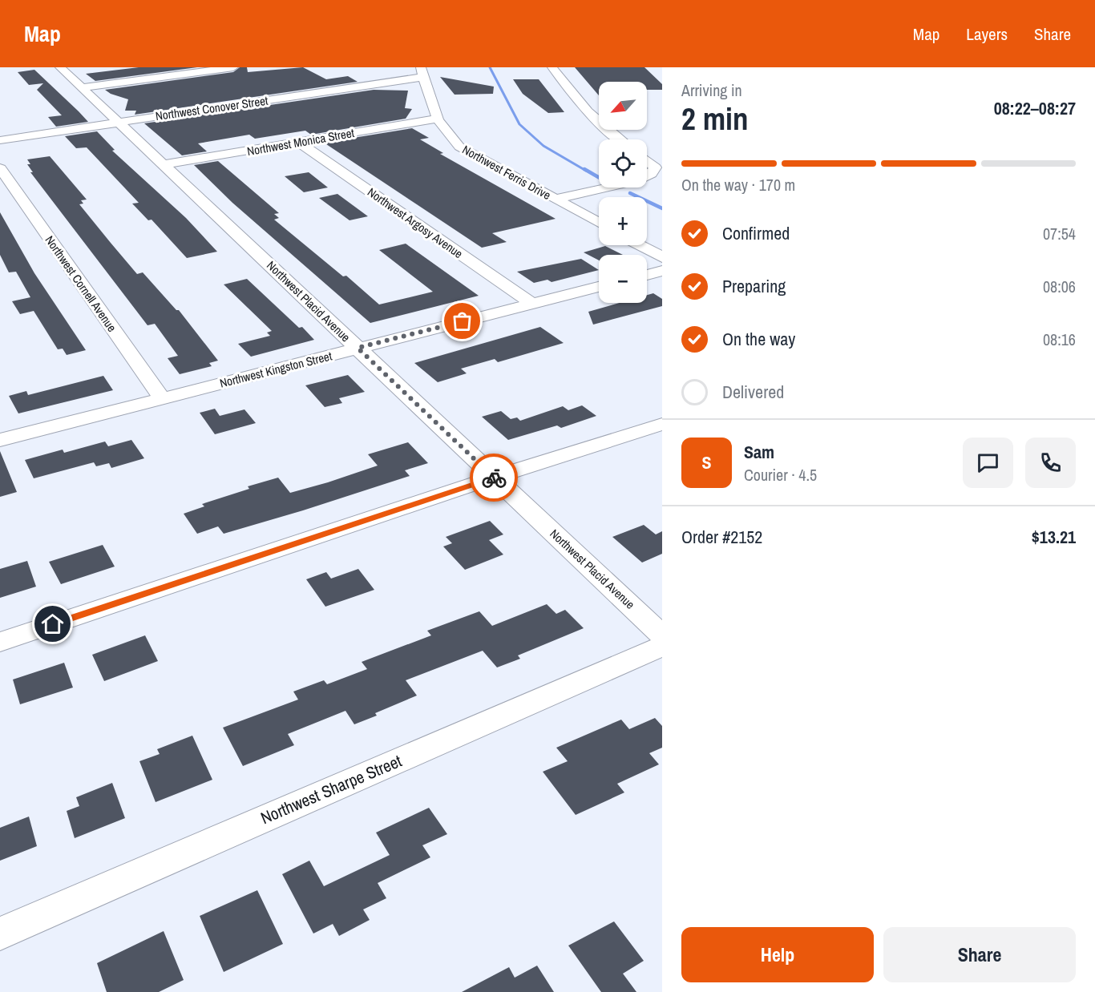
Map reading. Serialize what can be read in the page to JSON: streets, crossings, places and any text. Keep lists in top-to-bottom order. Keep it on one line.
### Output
{"streets":{"street":["Northwest Conover Street","Northwest Monica Street","Northwest Ferris Drive","Northwest Argosy Avenue","Northwest Cornell Avenue","Northwest Placid Avenue","Northwest Kingston Street","Northwest Sharpe Street"]},"crossings":[["Northwest Conover Street","Northwest Ferris Drive"],["Northwest Conover Street","Northwest Placid Avenue"],["Northwest Monica Street","Northwest Ferris Drive"],["Northwest Monica Street","Northwest Argosy Avenue"],["Northwest Monica Street","Northwest Placid Avenue"],["Northwest Argosy Avenue","Northwest Kingston Street"],["Northwest Cornell Avenue","Northwest Kingston Street"],["Northwest Placid Avenue","Northwest Kingston Street"]],"north":"bottom left","page":{"header":"Map","nav":["Map","Layers","Share"],"heading":["2 min","Arriving in","08:22–08:27"],"panel":["Sam","Courier · 4.5","Order #2152","$13.21"],"map_buttons":["+","−"],"bar":"On the way · 170 m","list":[["Confirmed","07:54"],["Preparing","08:06"],["On the way","08:16"],"Delivered"],"round":"S","buttons":["Help","Share"]}}
